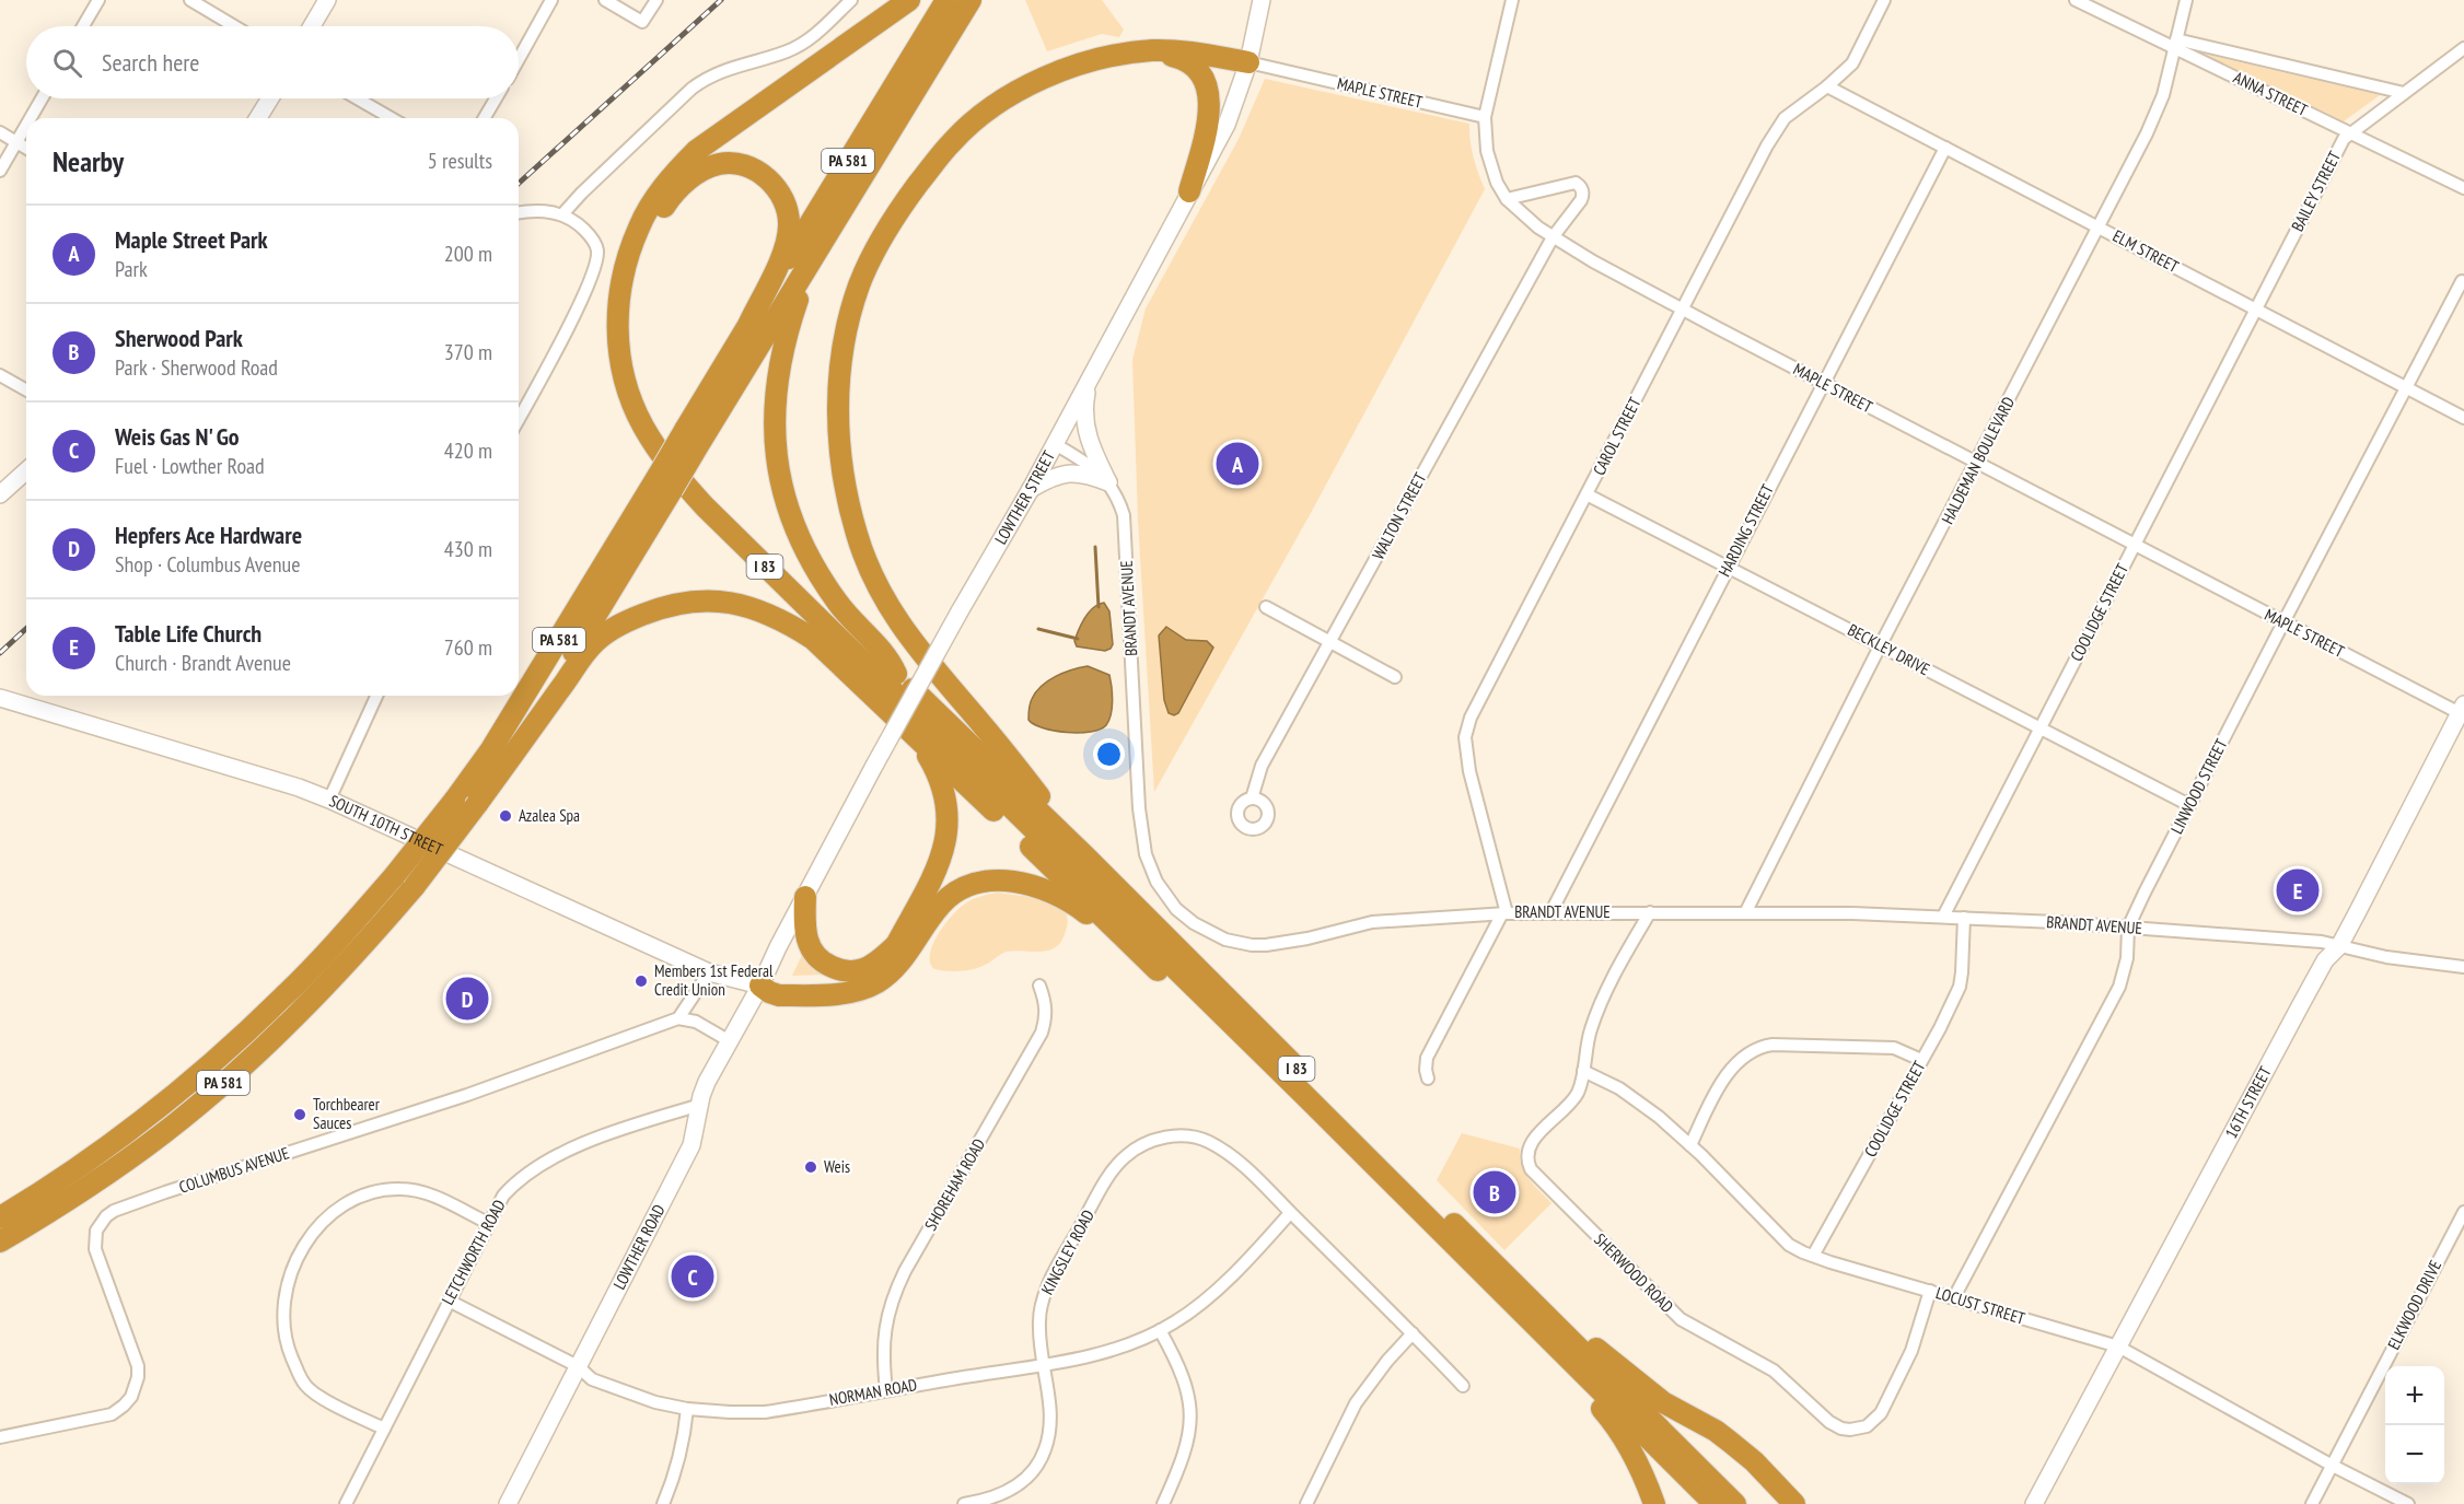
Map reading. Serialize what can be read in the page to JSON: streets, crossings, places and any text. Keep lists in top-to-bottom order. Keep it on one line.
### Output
{"streets":{"highway":["PA 581","I 83"],"main road":["LOWTHER STREET","SOUTH 10TH STREET","16TH STREET","LOWTHER ROAD"],"street":["MAPLE STREET","ANNA STREET","BAILEY STREET","ELM STREET","CAROL STREET","HALDEMAN BOULEVARD","WALTON STREET","HARDING STREET","BRANDT AVENUE","COOLIDGE STREET","BECKLEY DRIVE","LINWOOD STREET","COLUMBUS AVENUE","SHOREHAM ROAD","LETCHWORTH ROAD","KINGSLEY ROAD","SHERWOOD ROAD","ELKWOOD DRIVE","LOCUST STREET","NORMAN ROAD"]},"crossings":[["MAPLE STREET","CAROL STREET"],["MAPLE STREET","HALDEMAN BOULEVARD"],["MAPLE STREET","LOWTHER STREET"],["MAPLE STREET","WALTON STREET"],["MAPLE STREET","HARDING STREET"],["MAPLE STREET","COOLIDGE STREET"],["MAPLE STREET","LINWOOD STREET"],["MAPLE STREET","16TH STREET"],["ANNA STREET","BAILEY STREET"],["ANNA STREET","HALDEMAN BOULEVARD"],["PA 581","I 83"],["BAILEY STREET","ELM STREET"],["BAILEY STREET","COOLIDGE STREET"],["ELM STREET","CAROL STREET"],["ELM STREET","HALDEMAN BOULEVARD"],["ELM STREET","HARDING STREET"],["ELM STREET","COOLIDGE STREET"],["ELM STREET","LINWOOD STREET"],["CAROL STREET","BRANDT AVENUE"],["CAROL STREET","BECKLEY DRIVE"],["HALDEMAN BOULEVARD","BRANDT AVENUE"],["HALDEMAN BOULEVARD","BECKLEY DRIVE"],["LOWTHER STREET","BRANDT AVENUE"],["LOWTHER STREET","SOUTH 10TH STREET"],["LOWTHER STREET","LOWTHER ROAD"],["HARDING STREET","BRANDT AVENUE"],["HARDING STREET","BECKLEY DRIVE"],["BRANDT AVENUE","COOLIDGE STREET"],["BRANDT AVENUE","LINWOOD STREET"],["BRANDT AVENUE","16TH STREET"],["BRANDT AVENUE","SHERWOOD ROAD"],["COOLIDGE STREET","BECKLEY DRIVE"],["COOLIDGE STREET","LOCUST STREET"],["BECKLEY DRIVE","LINWOOD STREET"],["LINWOOD STREET","LOCUST STREET"],["SOUTH 10TH STREET","LOWTHER ROAD"],["16TH STREET","LOCUST STREET"],["SHOREHAM ROAD","NORMAN ROAD"],["LOWTHER ROAD","LETCHWORTH ROAD"],["LOWTHER ROAD","NORMAN ROAD"],["LETCHWORTH ROAD","NORMAN ROAD"],["KINGSLEY ROAD","NORMAN ROAD"],["SHERWOOD ROAD","LOCUST STREET"],["ELKWOOD DRIVE","LOCUST STREET"]],"places":["Azalea Spa","Members 1st Federal Credit Union","Torchbearer Sauces","Weis"],"page":{"search":"Search here","heading":["Nearby","5 results"],"list":[{"mark":"A","name":"Maple Street Park","note":"Park","value":"200 m"},{"mark":"B","name":"Sherwood Park","note":"Park · Sherwood Road","value":"370 m"},{"mark":"C","name":"Weis Gas N' Go","note":"Fuel · Lowther Road","value":"420 m"},{"mark":"D","name":"Hepfers Ace Hardware","note":"Shop · Columbus Avenue","value":"430 m"},{"mark":"E","name":"Table Life Church","note":"Church · Brandt Avenue","value":"760 m"}],"pins":["A","E","D","B","C"],"map_buttons":["+","−"]}}
